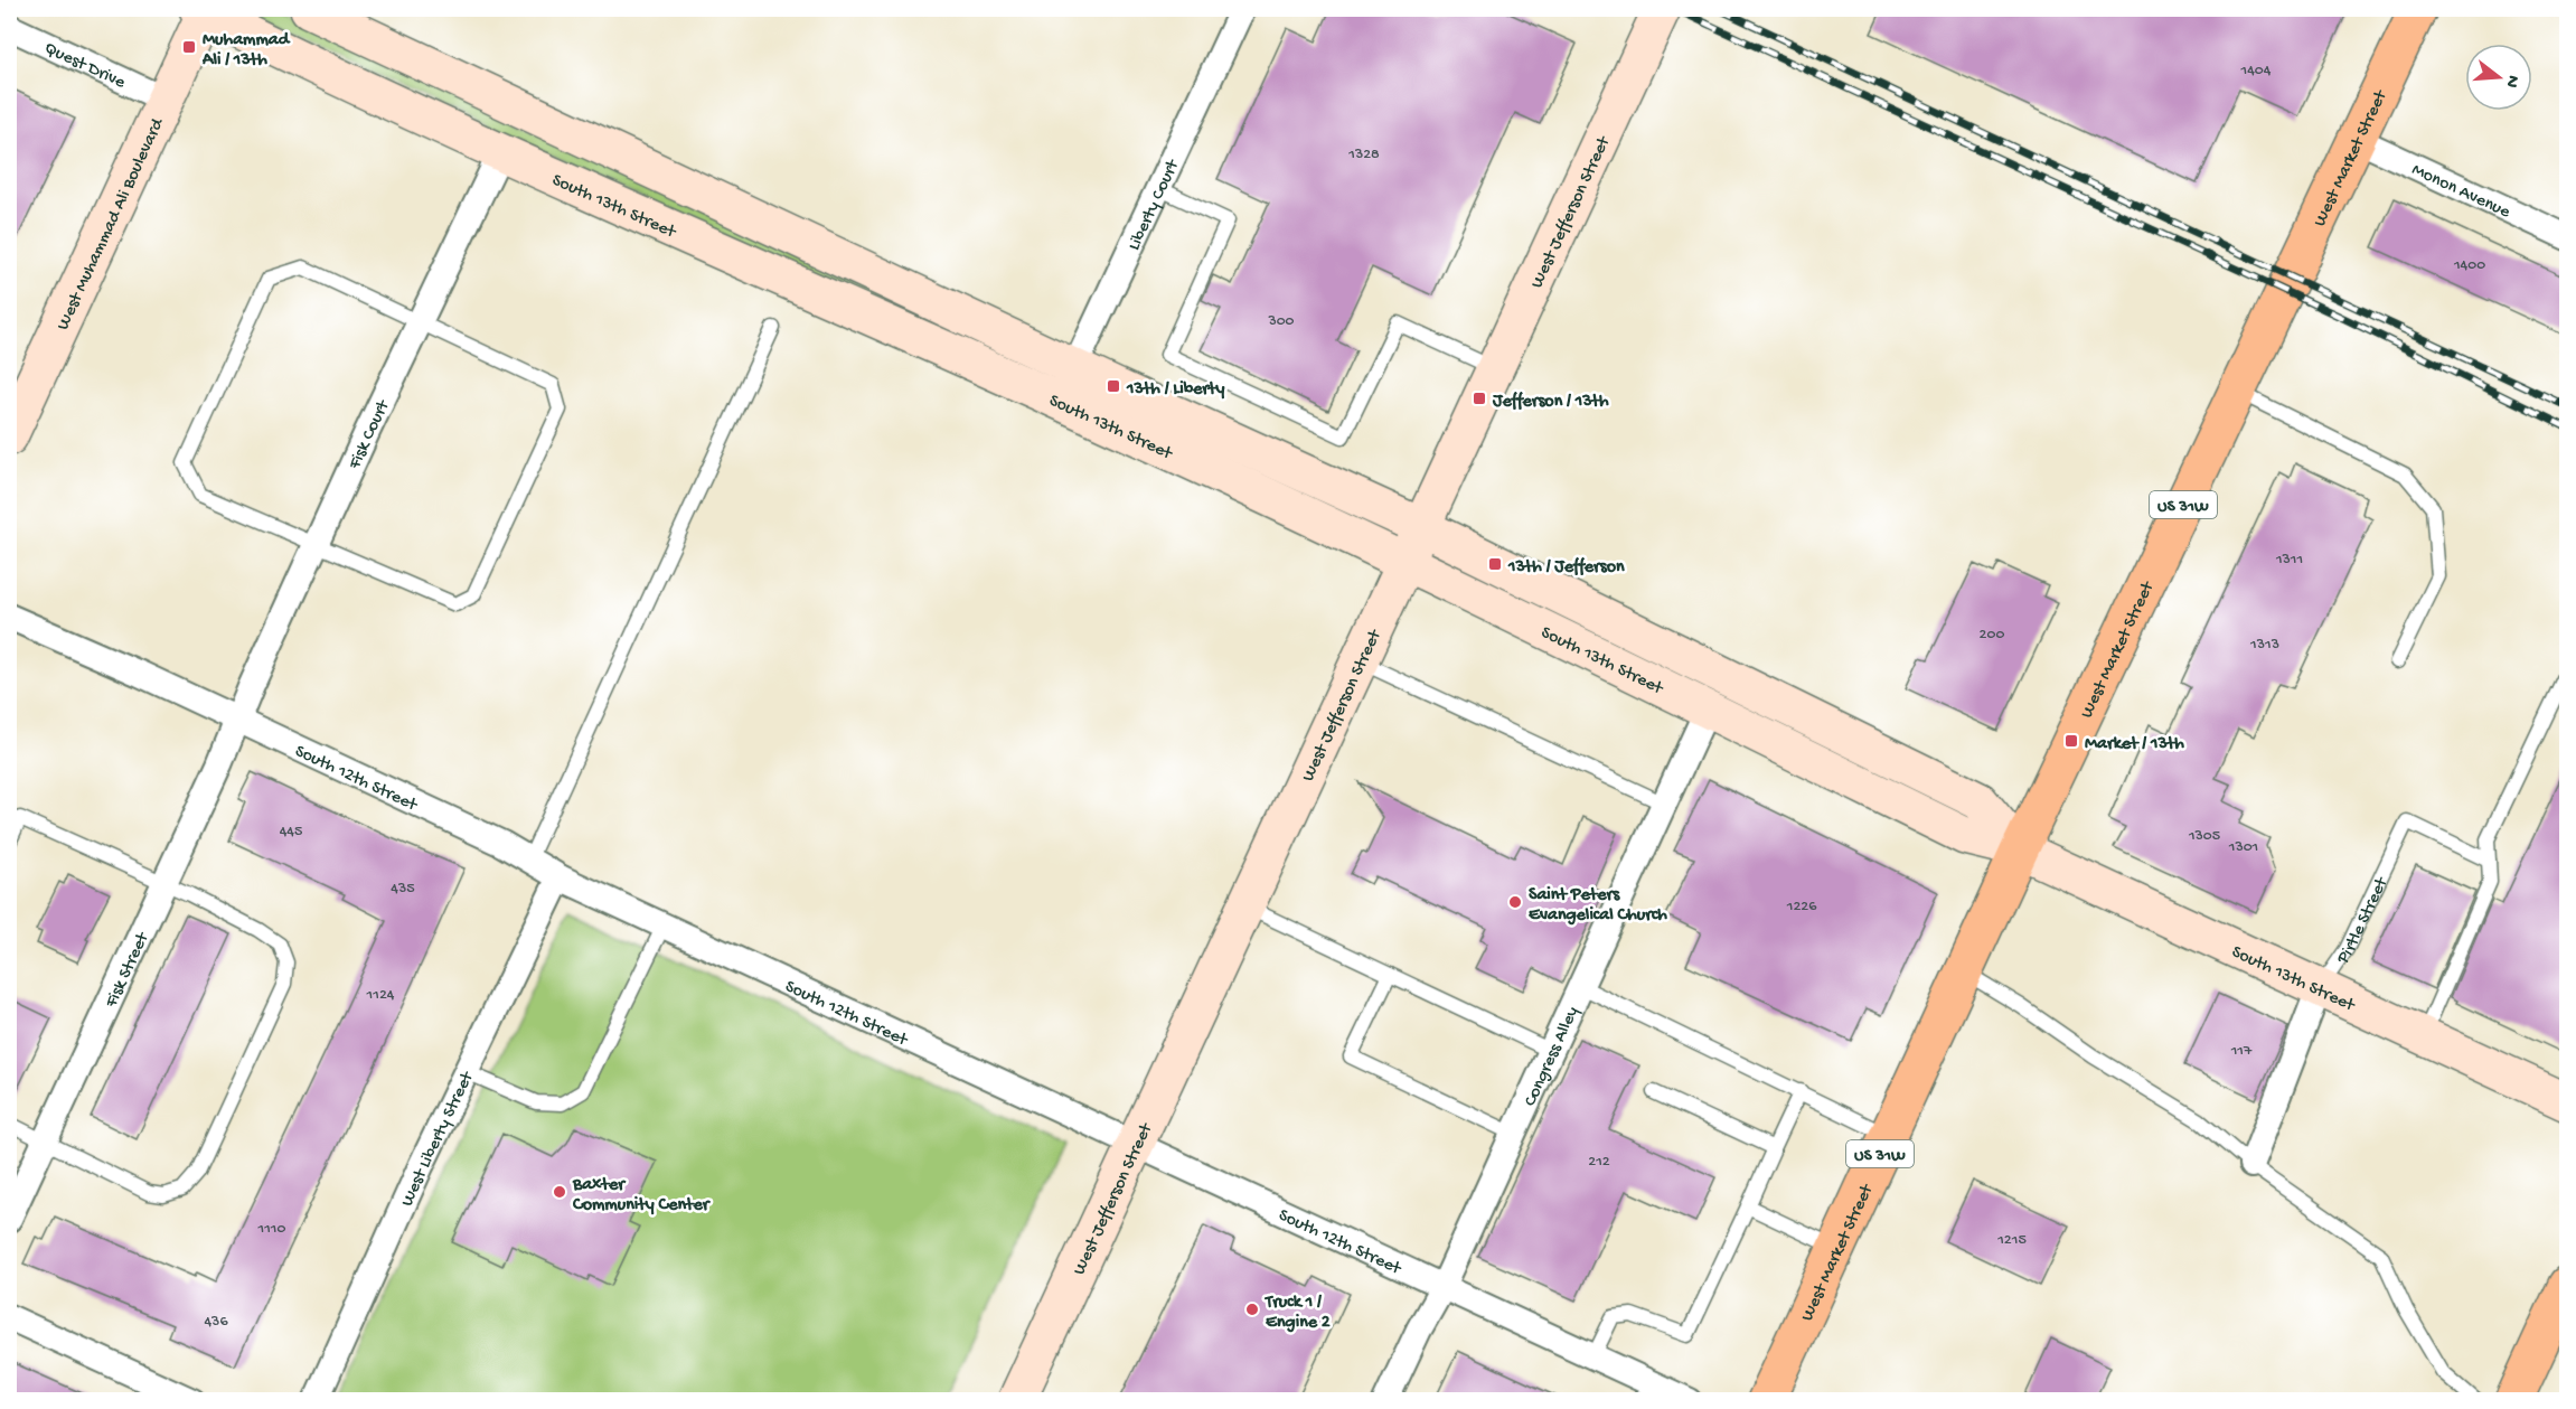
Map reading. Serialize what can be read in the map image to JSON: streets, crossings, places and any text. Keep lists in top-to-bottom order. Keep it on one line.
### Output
{"streets":{"main road":["West Market Street","US 31W"],"street":["Quest Drive","Monon Avenue","South 13th Street","Liberty Court","West Jefferson Street","West Muhammad Ali Boulevard","Fisk Court","South 12th Street","Pirtle Street","Fisk Street","Congress Alley","West Liberty Street"]},"crossings":[["Quest Drive","West Muhammad Ali Boulevard"],["West Market Street","Monon Avenue"],["West Market Street","South 13th Street"],["South 13th Street","Liberty Court"],["South 13th Street","West Jefferson Street"],["South 13th Street","West Muhammad Ali Boulevard"],["South 13th Street","Fisk Court"],["South 13th Street","Pirtle Street"],["South 13th Street","Congress Alley"],["West Jefferson Street","South 12th Street"],["Fisk Court","South 12th Street"],["Fisk Court","Fisk Street"],["South 12th Street","Fisk Street"],["South 12th Street","Congress Alley"],["South 12th Street","West Liberty Street"]],"places":{"transit":["Muhammad Ali / 13th","13th / Liberty","Jefferson / 13th","13th / Jefferson","Market / 13th"],"other":["Saint Peters Evangelical Church","Baxter Community Center","Truck 1 / Engine 2"]},"house_numbers":["1404","1328","1400","300","1311","200","1313","445","1305","1301","435","1226","1124","117","212","1110","1215","436"],"north":"right"}
